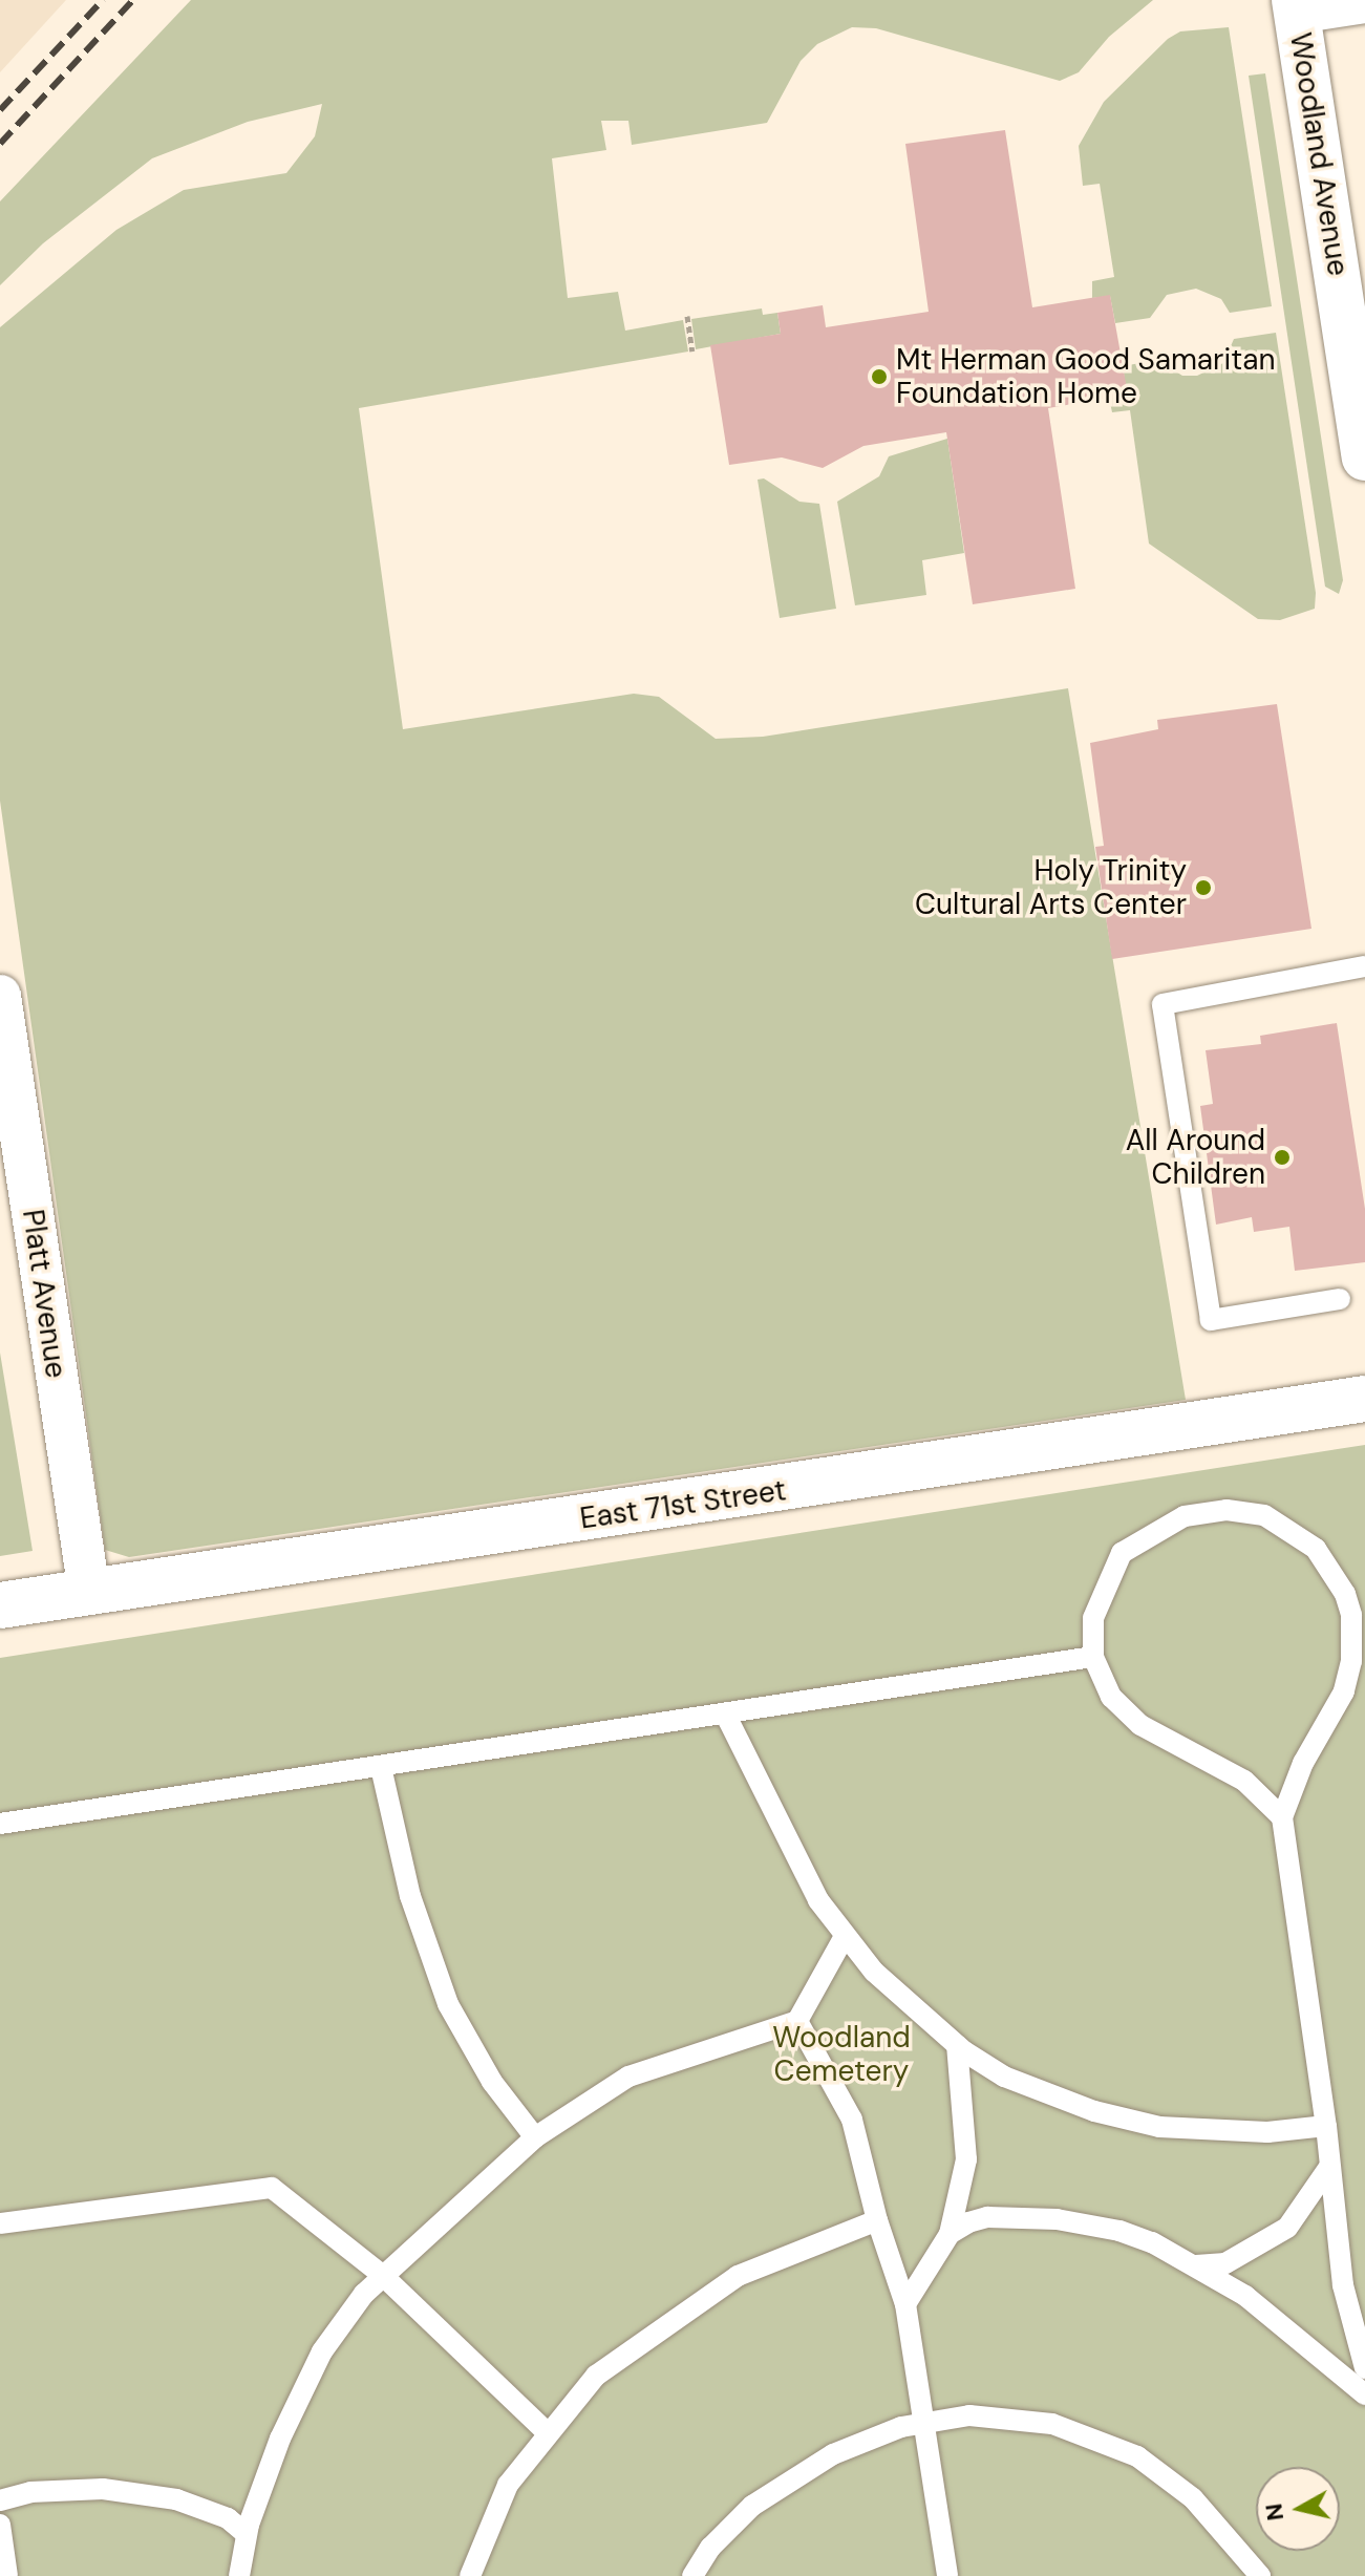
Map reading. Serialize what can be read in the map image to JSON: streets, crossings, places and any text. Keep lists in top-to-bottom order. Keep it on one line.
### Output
{"streets":{"street":["Woodland Avenue","Platt Avenue","East 71st Street"]},"crossings":[["Platt Avenue","East 71st Street"]],"parks":["Woodland Cemetery"],"places":["Mt Herman Good Samaritan Foundation Home","Holy Trinity Cultural Arts Center","All Around Children"],"north":"left"}
